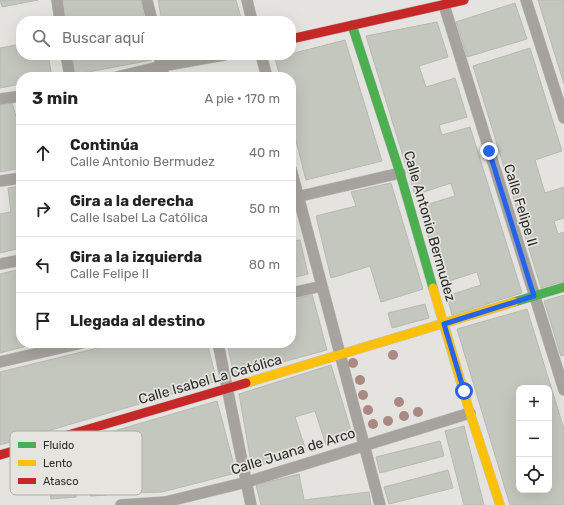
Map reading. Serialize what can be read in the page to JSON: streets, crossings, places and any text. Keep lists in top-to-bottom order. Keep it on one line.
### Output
{"streets":{"street":["Calle Felipe II","Calle Antonio Bermudez","Calle Isabel La Católica","Calle Juana de Arco"]},"crossings":[["Calle Felipe II","Calle Isabel La Católica"],["Calle Antonio Bermudez","Calle Isabel La Católica"],["Calle Antonio Bermudez","Calle Juana de Arco"]],"legend":["Fluido","Lento","Atasco"],"page":{"search":"Buscar aquí","heading":["3 min","A pie · 170 m"],"list":[["Continúa","Calle Antonio Bermudez","40 m"],["Gira a la derecha","Calle Isabel La Católica","50 m"],["Gira a la izquierda","Calle Felipe II","80 m"],"Llegada al destino"],"map_buttons":["+","−"]}}
